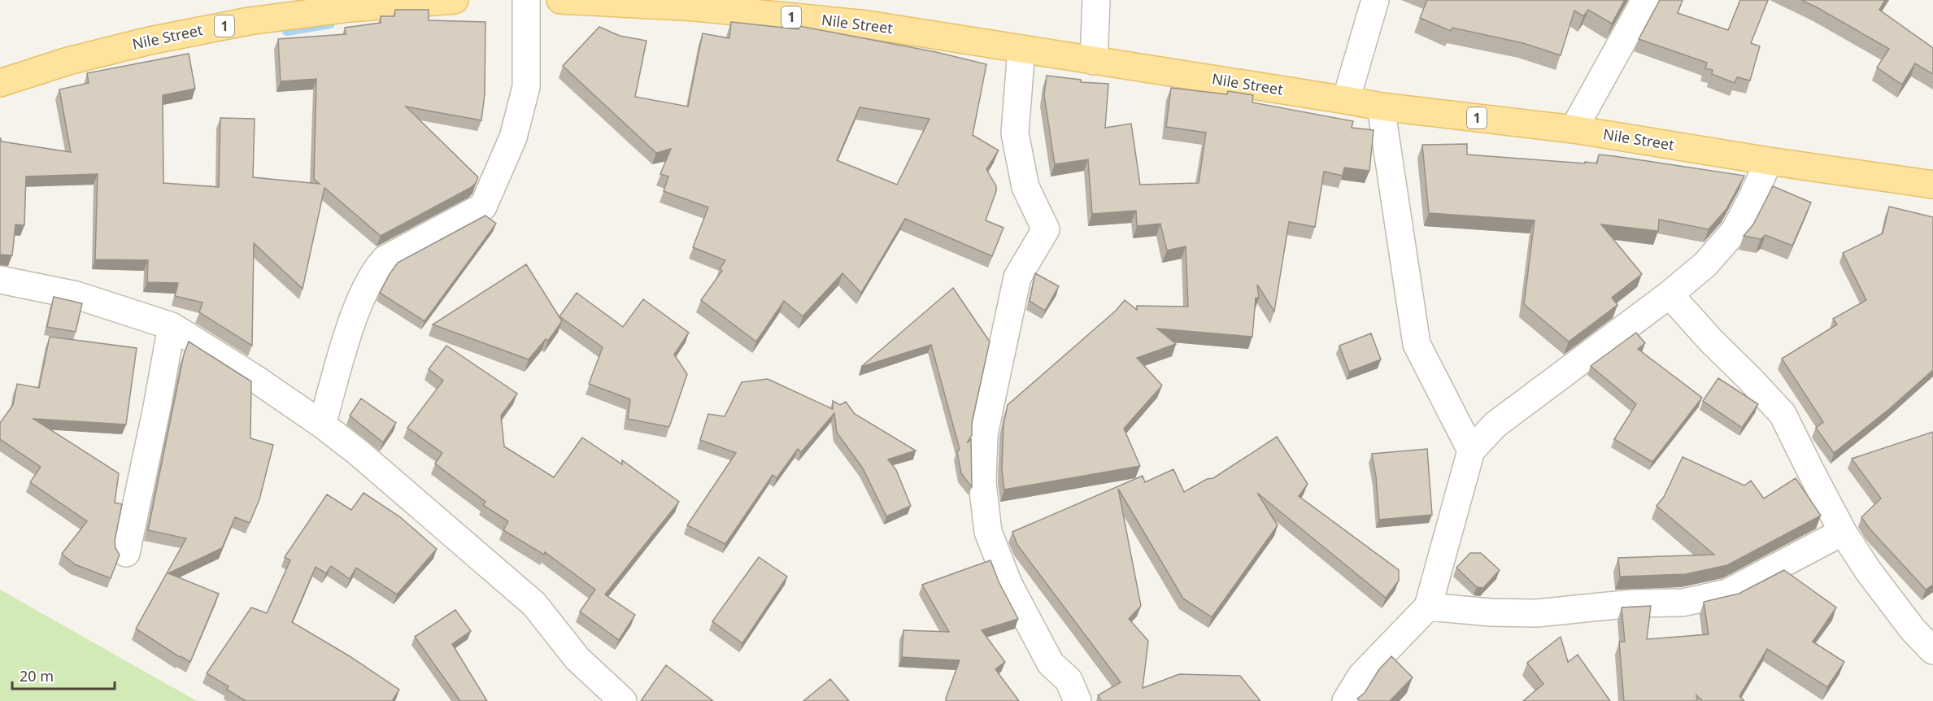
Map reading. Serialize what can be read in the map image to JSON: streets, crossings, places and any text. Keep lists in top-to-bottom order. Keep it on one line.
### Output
{"streets":{"main road":["1","Nile Street"]},"scale_bar":"20 m"}
